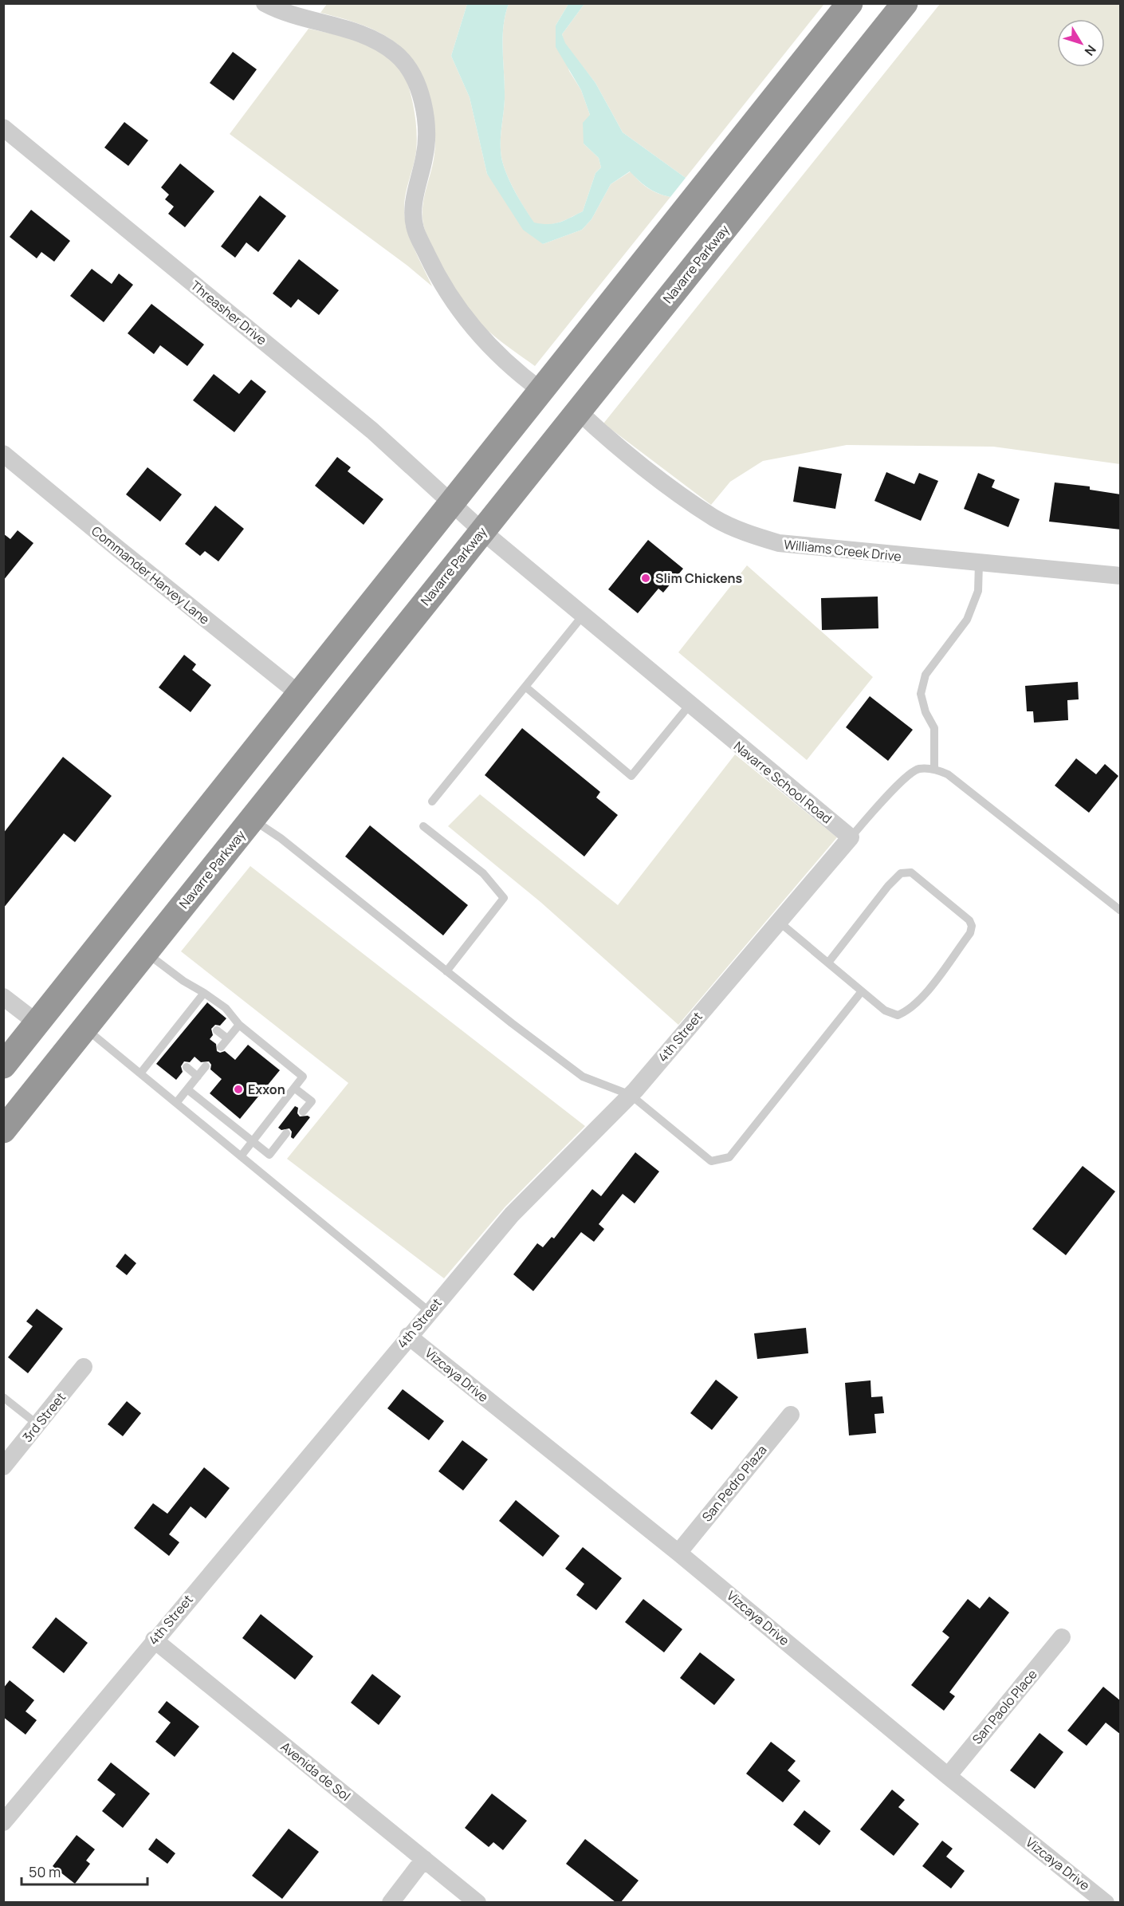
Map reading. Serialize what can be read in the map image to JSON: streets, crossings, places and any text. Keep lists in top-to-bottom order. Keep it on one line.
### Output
{"streets":{"highway":["Navarre Parkway"],"street":["Threasher Drive","Williams Creek Drive","Commander Harvey Lane","Navarre School Road","4th Street","Vizcaya Drive","3rd Street","San Pedro Plaza","San Paolo Place","Avenida de Sol"]},"crossings":[["Navarre Parkway","Williams Creek Drive"],["Navarre Parkway","Navarre School Road"],["Threasher Drive","Navarre School Road"],["Navarre School Road","4th Street"],["4th Street","Vizcaya Drive"],["4th Street","Avenida de Sol"],["Vizcaya Drive","San Pedro Plaza"],["Vizcaya Drive","San Paolo Place"]],"places":["Slim Chickens","Exxon"],"scale_bar":"50 m","north":"bottom right"}
